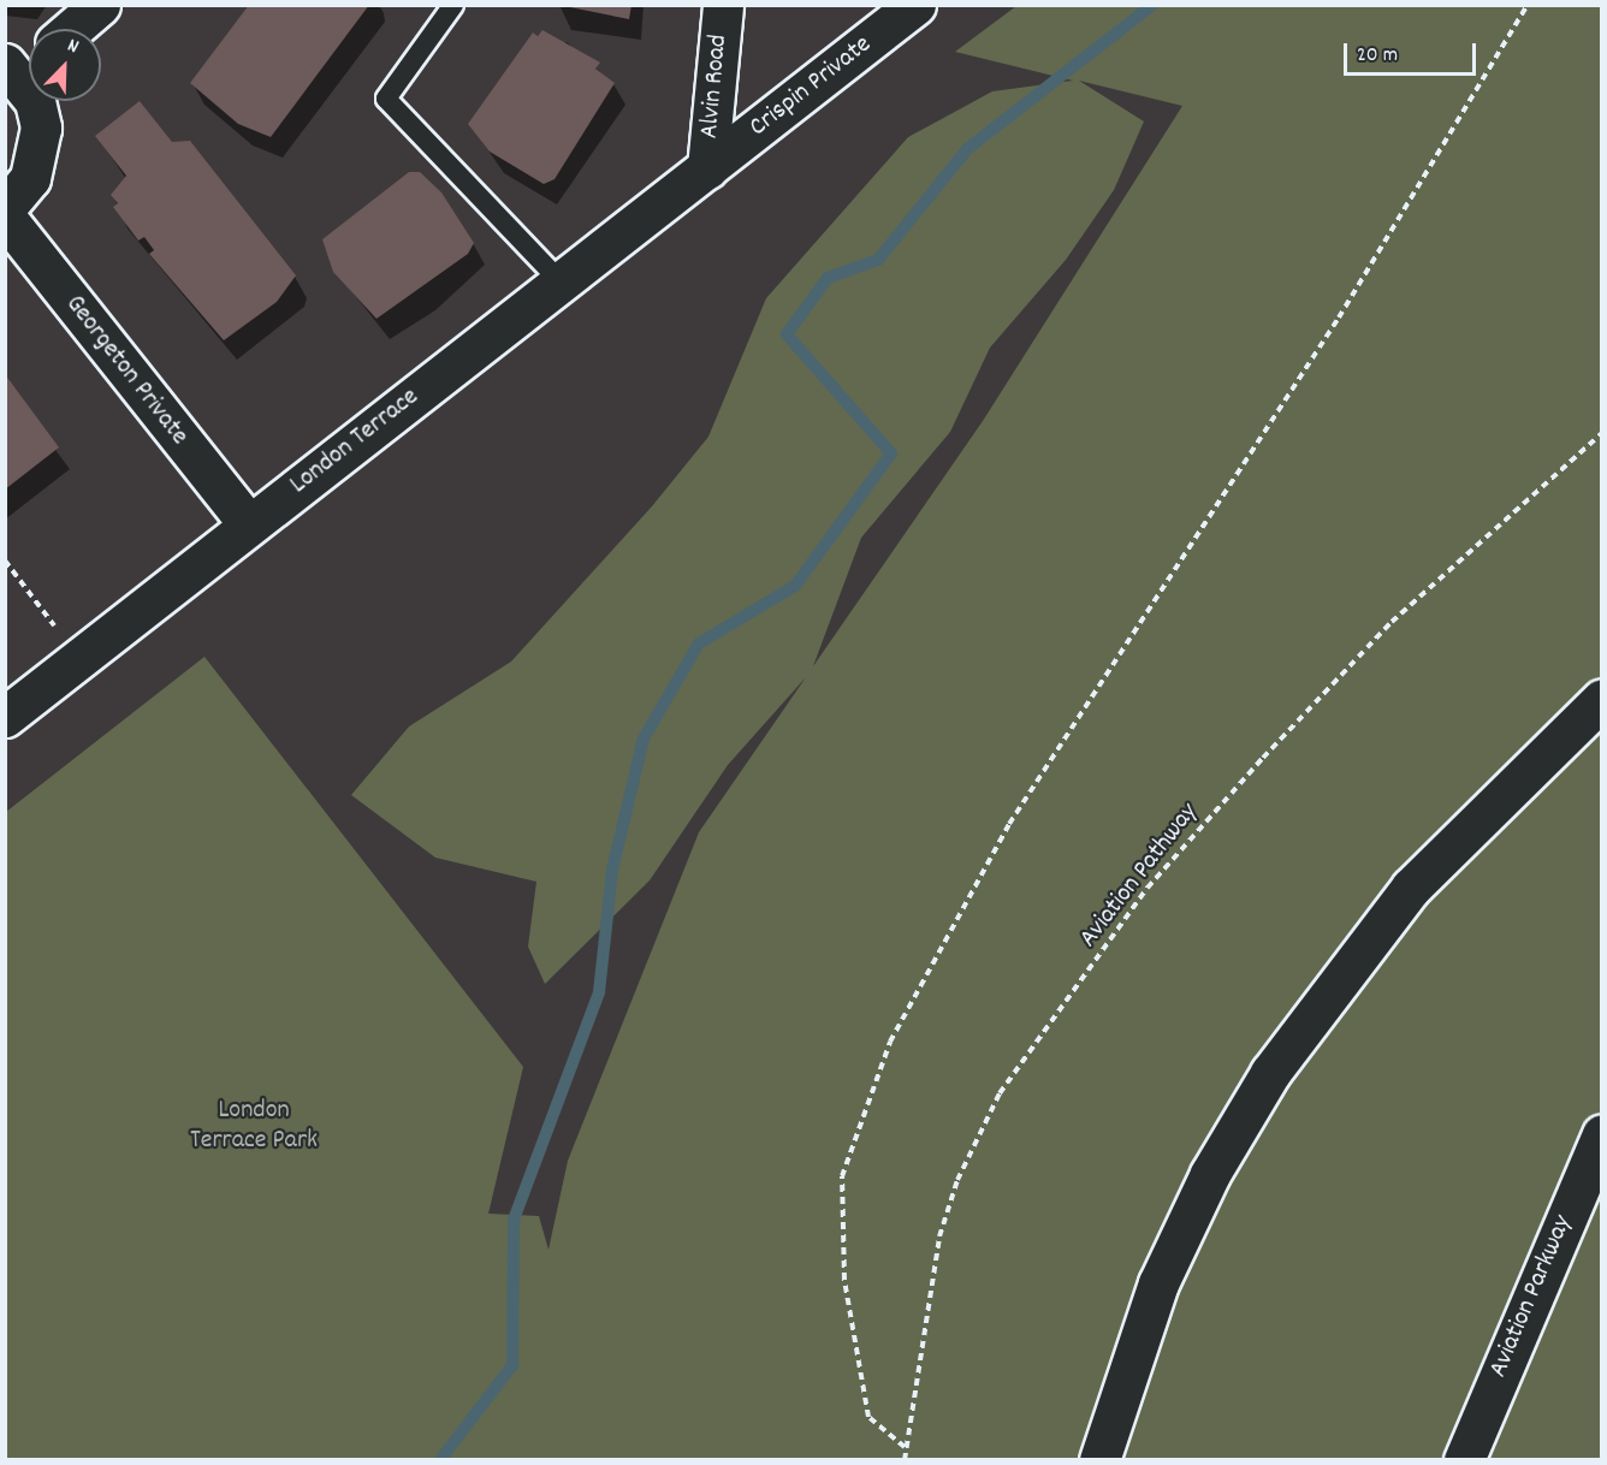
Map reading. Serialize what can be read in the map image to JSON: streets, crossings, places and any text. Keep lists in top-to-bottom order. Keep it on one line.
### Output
{"streets":{"street":["Alvin Road","Crispin Private","Georgeton Private","London Terrace","Aviation Parkway"],"path":["Aviation Pathway"]},"crossings":[["Alvin Road","Crispin Private"],["Alvin Road","London Terrace"],["Crispin Private","London Terrace"],["Georgeton Private","London Terrace"]],"parks":["London Terrace Park"],"scale_bar":"20 m","north":"top right"}
